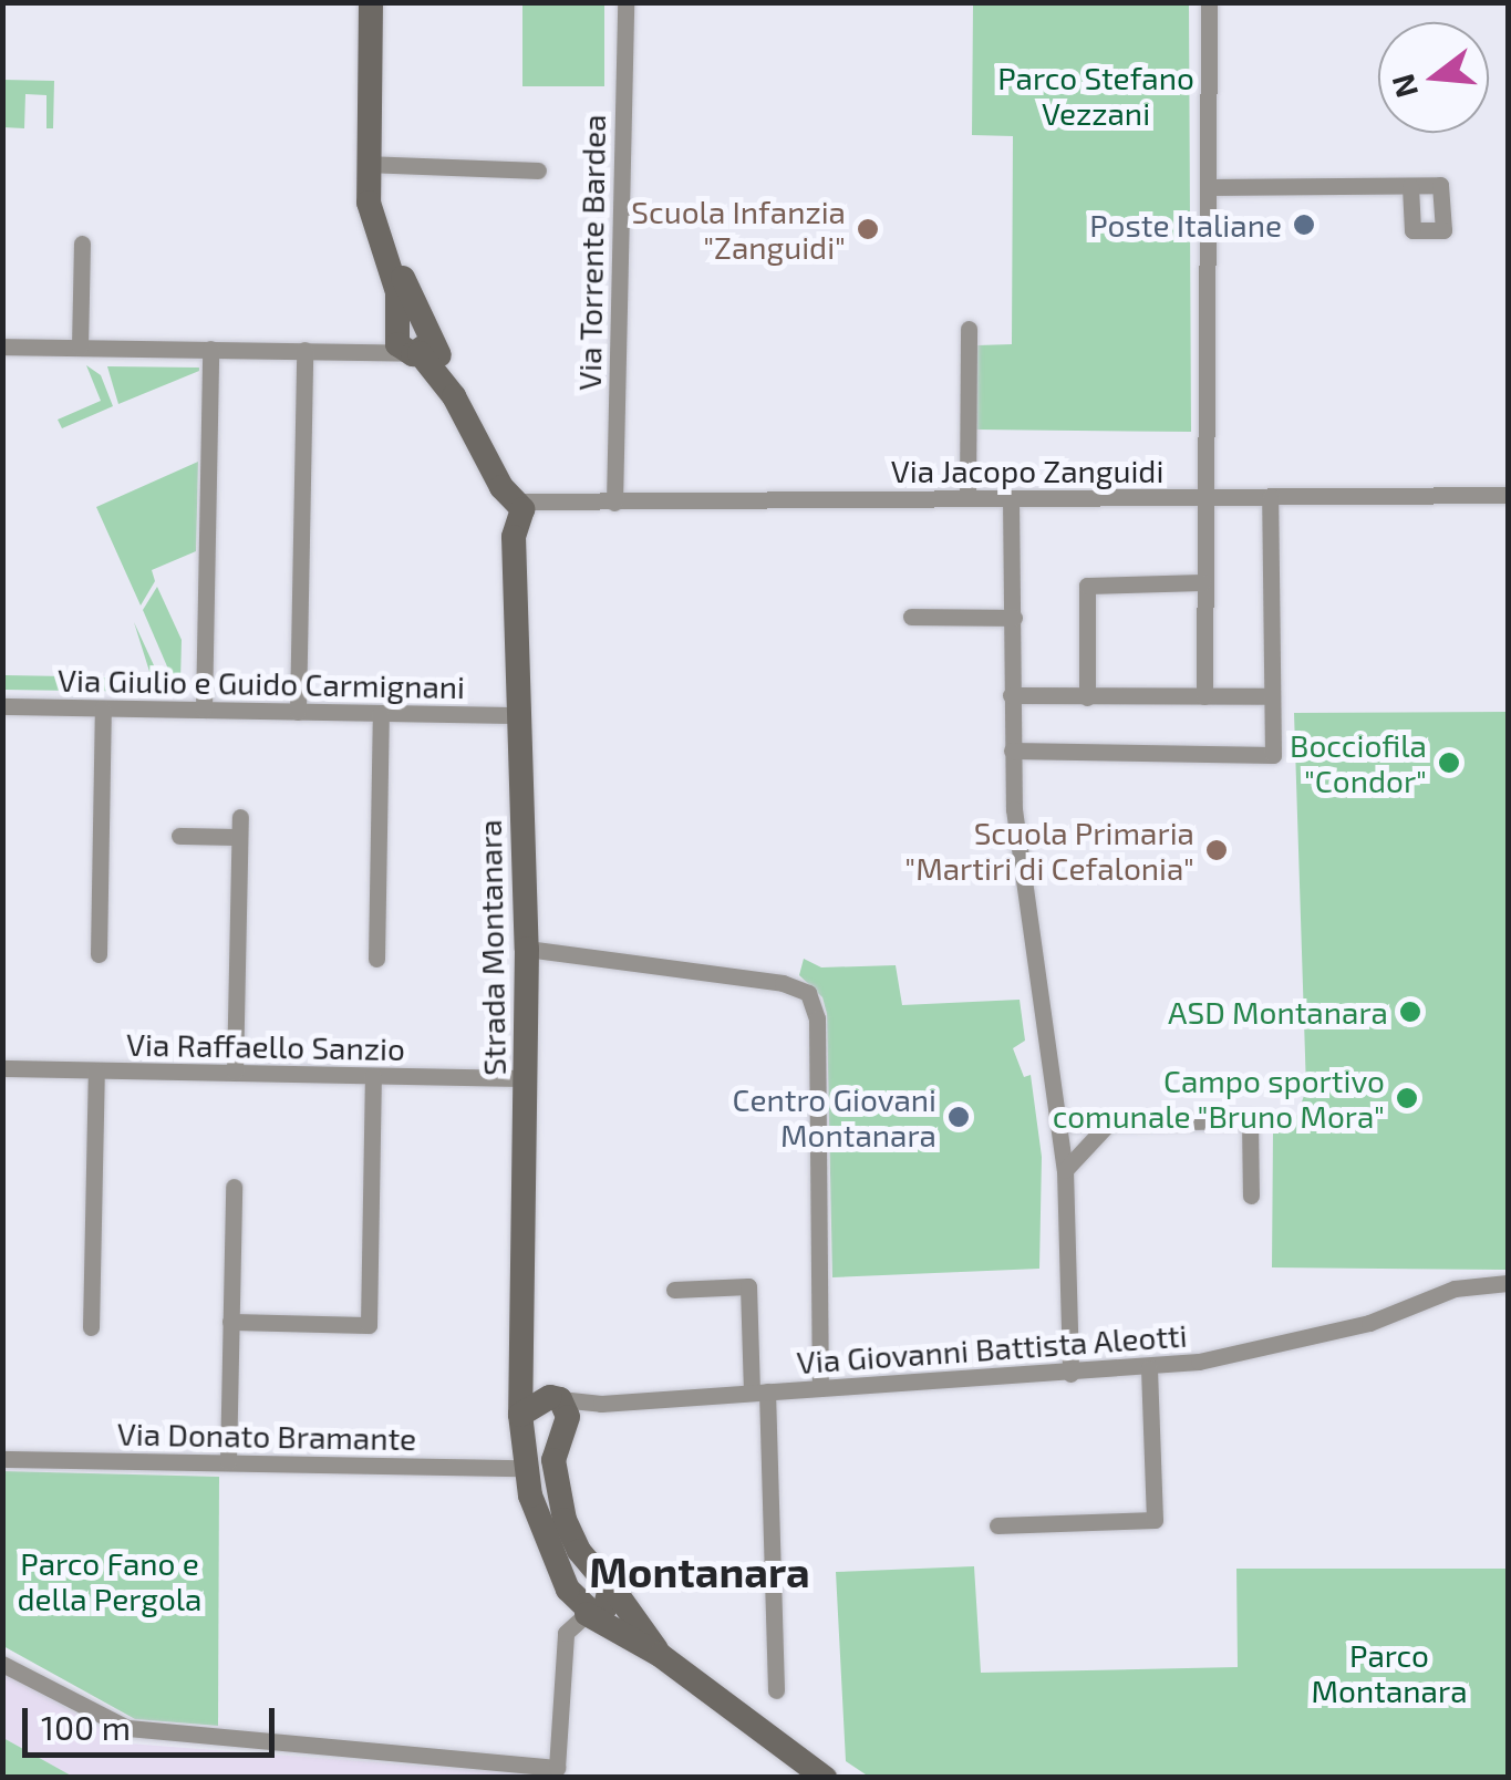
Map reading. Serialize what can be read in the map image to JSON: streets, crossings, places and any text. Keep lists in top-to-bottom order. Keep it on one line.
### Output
{"streets":{"street":["Via Torrente Bardea","Via Jacopo Zanguidi","Via Giulio e Guido Carmignani","Strada Montanara","Via Raffaello Sanzio","Via Giovanni Battista Aleotti","Via Donato Bramante"]},"crossings":[["Via Torrente Bardea","Via Jacopo Zanguidi"],["Via Jacopo Zanguidi","Strada Montanara"],["Via Giulio e Guido Carmignani","Strada Montanara"],["Strada Montanara","Via Raffaello Sanzio"],["Strada Montanara","Via Giovanni Battista Aleotti"],["Strada Montanara","Via Donato Bramante"]],"districts":["Montanara"],"parks":["Parco Stefano Vezzani","Parco Fano e della Pergola","Parco Montanara"],"places":["Poste Italiane","Scuola Infanzia \"Zanguidi\"","Bocciofila \"Condor\"","Scuola Primaria \"Martiri di Cefalonia\"","ASD Montanara","Campo sportivo comunale \"Bruno Mora\"","Centro Giovani Montanara"],"scale_bar":"100 m","north":"left"}
